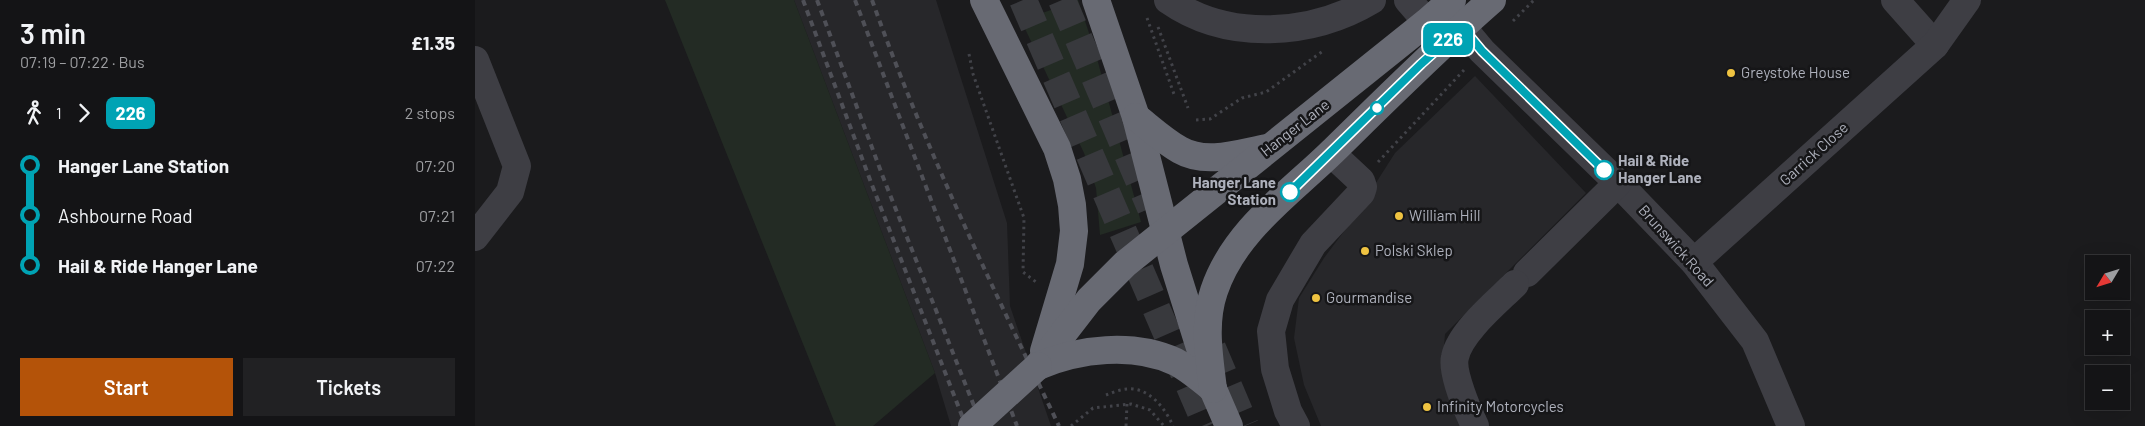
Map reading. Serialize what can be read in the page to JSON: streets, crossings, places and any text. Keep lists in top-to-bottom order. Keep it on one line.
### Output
{"streets":{"highway":["Hanger Lane"],"street":["Garrick Close","Brunswick Road"]},"crossings":[["Garrick Close","Brunswick Road"]],"places":["Greystoke House","Hail & Ride Hanger Lane","Hanger Lane Station","William Hill","Polski Sklep","Gourmandise","Infinity Motorcycles"],"lines":["bus line 226"],"north":"bottom left","page":{"heading":["3 min","07:19 – 07:22 · Bus","£1.35"],"on_map":"226","legs":["1","226","2 stops"],"list":[{"name":"Hanger Lane Station","value":"07:20"},{"name":"Ashbourne Road","value":"07:21"},{"name":"Hail & Ride Hanger Lane","value":"07:22"}],"map_buttons":["+","−"],"buttons":["Start","Tickets"]}}
